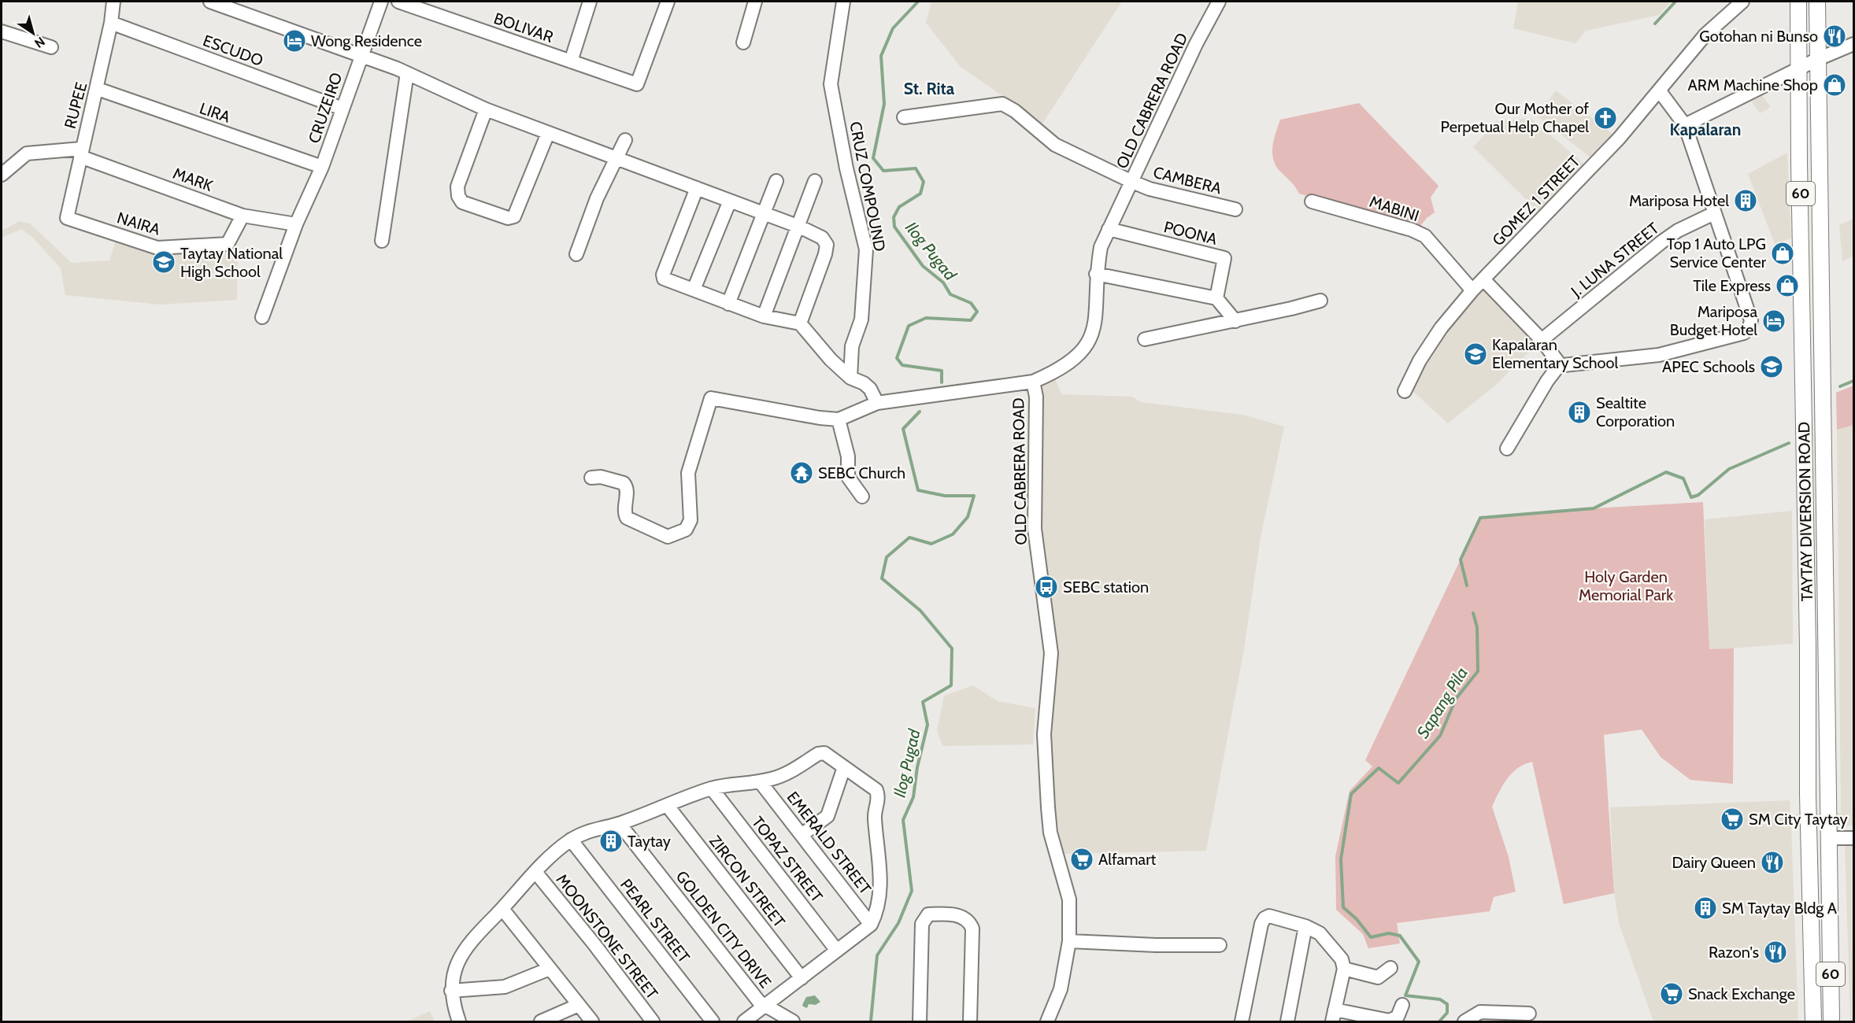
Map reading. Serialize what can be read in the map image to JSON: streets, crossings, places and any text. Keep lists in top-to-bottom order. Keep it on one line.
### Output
{"streets":{"main road":["60","TAYTAY DIVERSION ROAD"],"street":["BOLIVAR","ESCUDO","OLD CABRERA ROAD","RUPEE","CRUZEIRO","LIRA","MARK","CAMBERA","CRUZ COMPOUND","GOMEZ 1 STREET","MABINI","NAIRA","POONA","J. LUNA STREET","EMERALD STREET","TOPAZ STREET","ZIRCON STREET","PEARL STREET","GOLDEN CITY DRIVE","MOONSTONE STREET"]},"crossings":[["ESCUDO","RUPEE"],["ESCUDO","CRUZEIRO"],["OLD CABRERA ROAD","CAMBERA"],["OLD CABRERA ROAD","POONA"],["RUPEE","LIRA"],["RUPEE","MARK"],["RUPEE","NAIRA"],["CRUZEIRO","LIRA"],["CRUZEIRO","MARK"],["MARK","NAIRA"],["GOMEZ 1 STREET","MABINI"]],"districts":["St. Rita","Kapalaran"],"water":["Ilog Pugad","Sapang Pila"],"parks":["Holy Garden Memorial Park"],"places":{"restaurant":["Gotohan ni Bunso","Dairy Queen","Razon's"],"hotel":["Wong Residence","Mariposa Budget Hotel"],"shop":["ARM Machine Shop","Top 1 Auto LPG Service Center","Tile Express"],"church":["Our Mother of Perpetual Help Chapel"],"building":["Mariposa Hotel","Sealtite Corporation","Taytay","SM Taytay Bldg A"],"school or university":["Taytay National High School","Kapalaran Elementary School","APEC Schools"],"temple":["SEBC Church"],"bus stop":["SEBC station"],"supermarket":["SM City Taytay","Alfamart","Snack Exchange"]},"north":"bottom right"}
